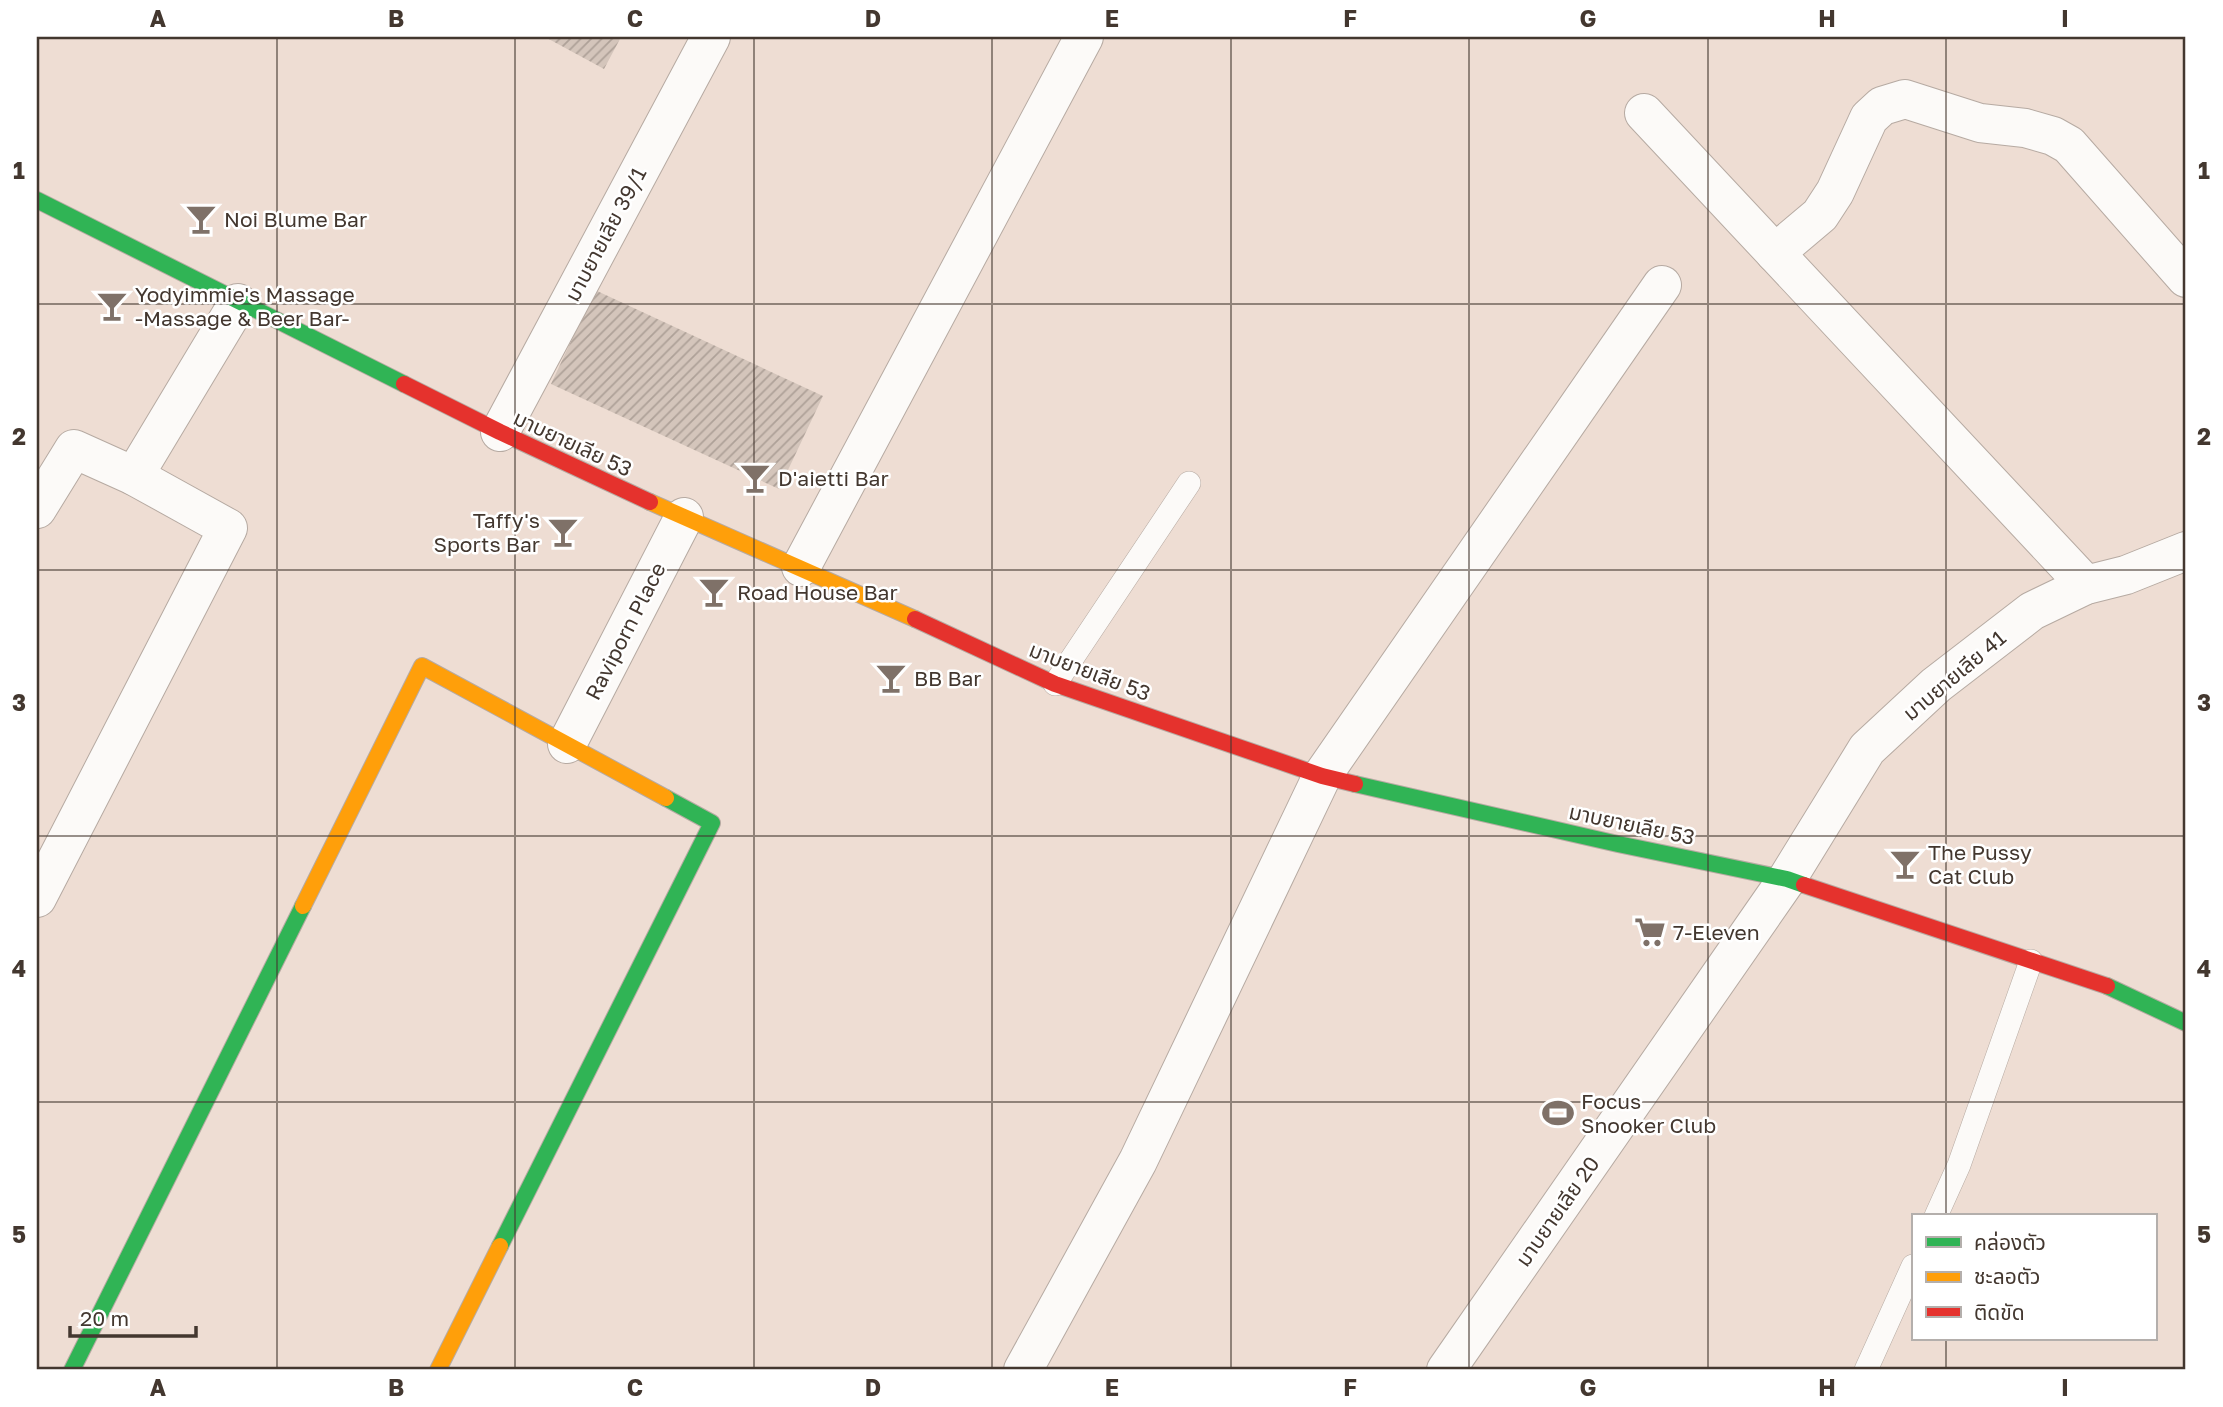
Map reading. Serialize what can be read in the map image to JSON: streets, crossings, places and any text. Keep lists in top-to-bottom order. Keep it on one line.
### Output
{"streets":{"street":["มาบยายเลีย 39/1","มาบยายเลีย 53","Raviporn Place","มาบยายเลีย 41","มาบยายเลีย 20"]},"crossings":[["มาบยายเลีย 39/1","มาบยายเลีย 53"],["มาบยายเลีย 53","Raviporn Place"],["มาบยายเลีย 53","มาบยายเลีย 41"],["มาบยายเลีย 53","มาบยายเลีย 20"],["มาบยายเลีย 41","มาบยายเลีย 20"]],"places":{"bar":["Noi Blume Bar","Yodyimmie's Massage -Massage & Beer Bar-","D'aietti Bar","Taffy's Sports Bar","Road House Bar","BB Bar","The Pussy Cat Club"],"supermarket":["7-Eleven"],"sports":["Focus Snooker Club"]},"legend":["คล่องตัว","ชะลอตัว","ติดขัด"],"scale_bar":"20 m","grid":{"columns":["A","B","C","D","E","F","G","H","I"],"rows":["1","2","3","4","5"]}}
